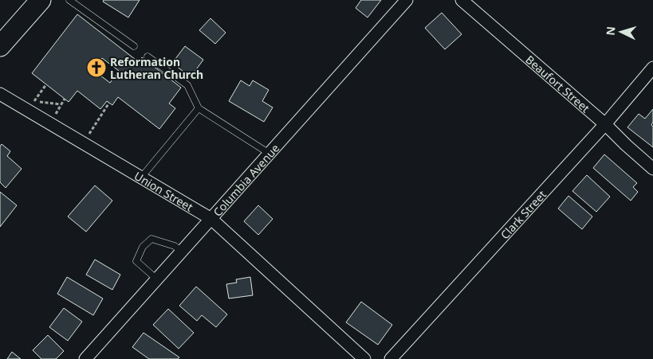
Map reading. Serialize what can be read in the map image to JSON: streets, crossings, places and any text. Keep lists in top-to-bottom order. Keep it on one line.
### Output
{"streets":{"street":["Beaufort Street","Columbia Avenue","Union Street","Clark Street"]},"crossings":[["Beaufort Street","Clark Street"],["Columbia Avenue","Union Street"]],"places":{"church":["Reformation Lutheran Church"]},"north":"left"}
